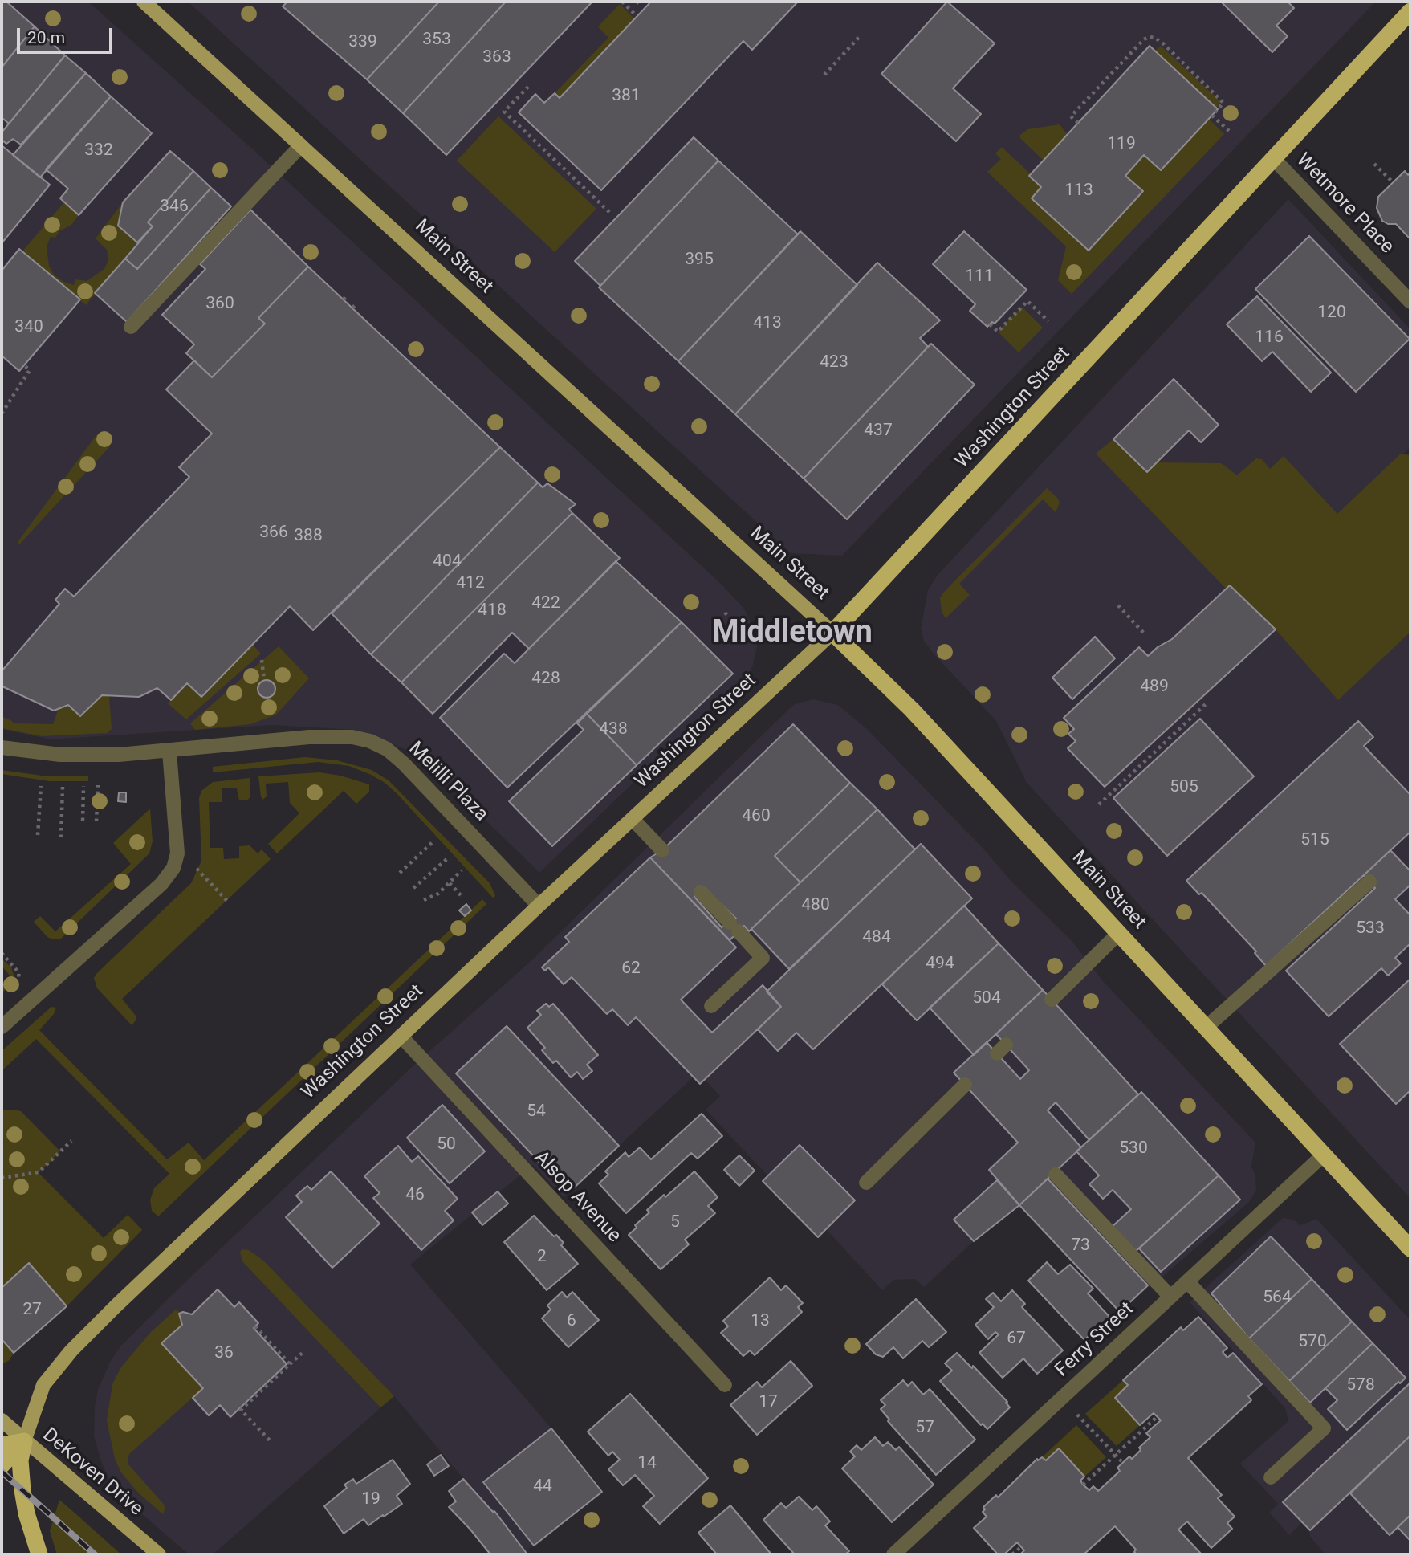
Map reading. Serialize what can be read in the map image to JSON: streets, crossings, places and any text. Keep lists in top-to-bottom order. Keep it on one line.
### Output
{"streets":{"highway":["Main Street","Washington Street"],"main road":["DeKoven Drive"],"street":["Wetmore Place","Melilli Plaza","Alsop Avenue","Ferry Street"]},"crossings":[["Wetmore Place","Washington Street"],["Main Street","Washington Street"],["Main Street","Ferry Street"],["Washington Street","Melilli Plaza"],["Washington Street","Alsop Avenue"],["Washington Street","DeKoven Drive"]],"districts":["Middletown"],"house_numbers":["353","339","363","381","119","332","113","346","395","111","360","120","413","340","116","423","437","366","388","404","412","422","418","428","489","438","505","460","515","480","533","484","494","62","504","54","50","530","46","5","73","2","564","27","6","13","67","570","36","578","17","57","14","44","19"],"scale_bar":"20 m"}
